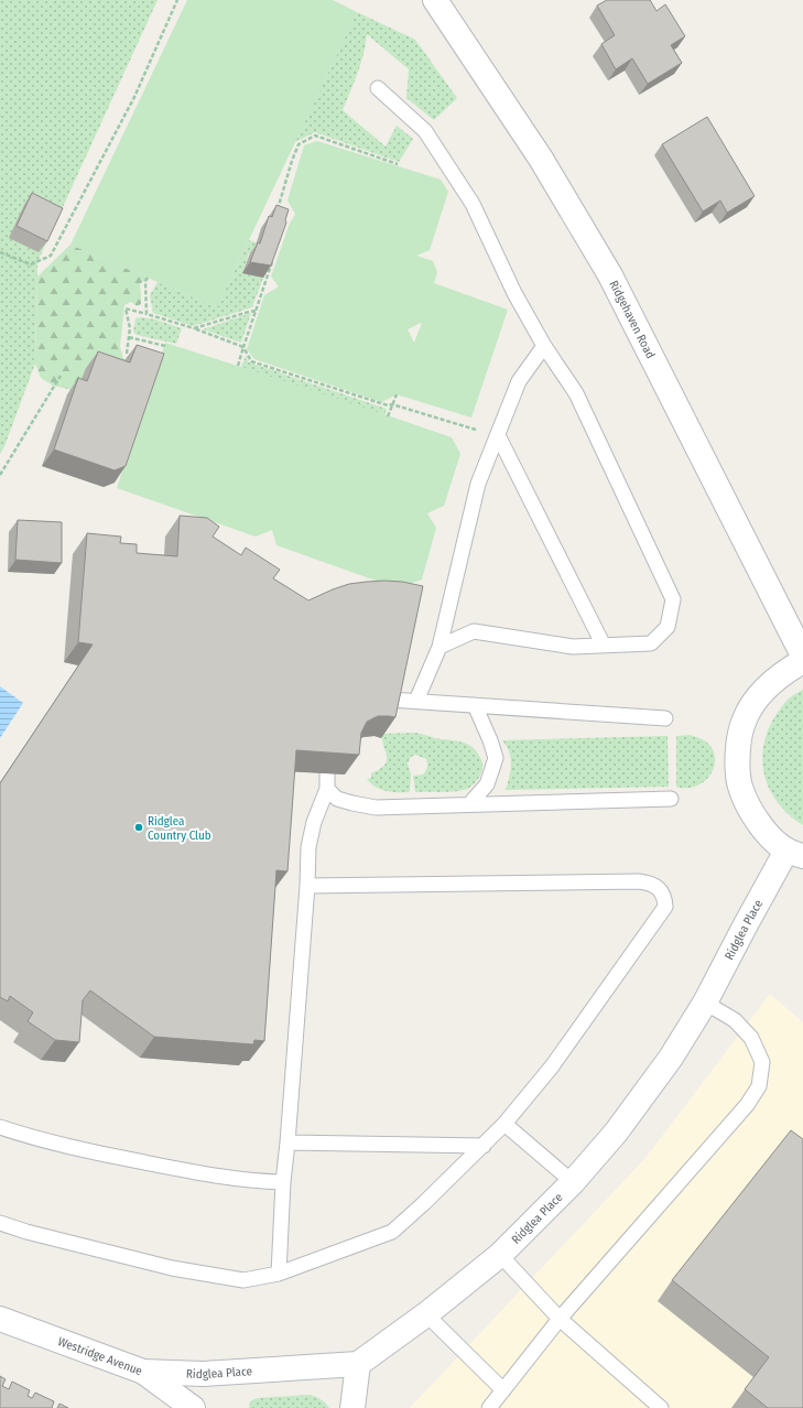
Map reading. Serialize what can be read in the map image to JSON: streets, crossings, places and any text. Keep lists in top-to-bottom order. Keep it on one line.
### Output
{"streets":{"street":["Ridgehaven Road","Ridglea Place","Westridge Avenue"]},"crossings":[["Ridglea Place","Westridge Avenue"]],"places":["Ridglea Country Club"]}
